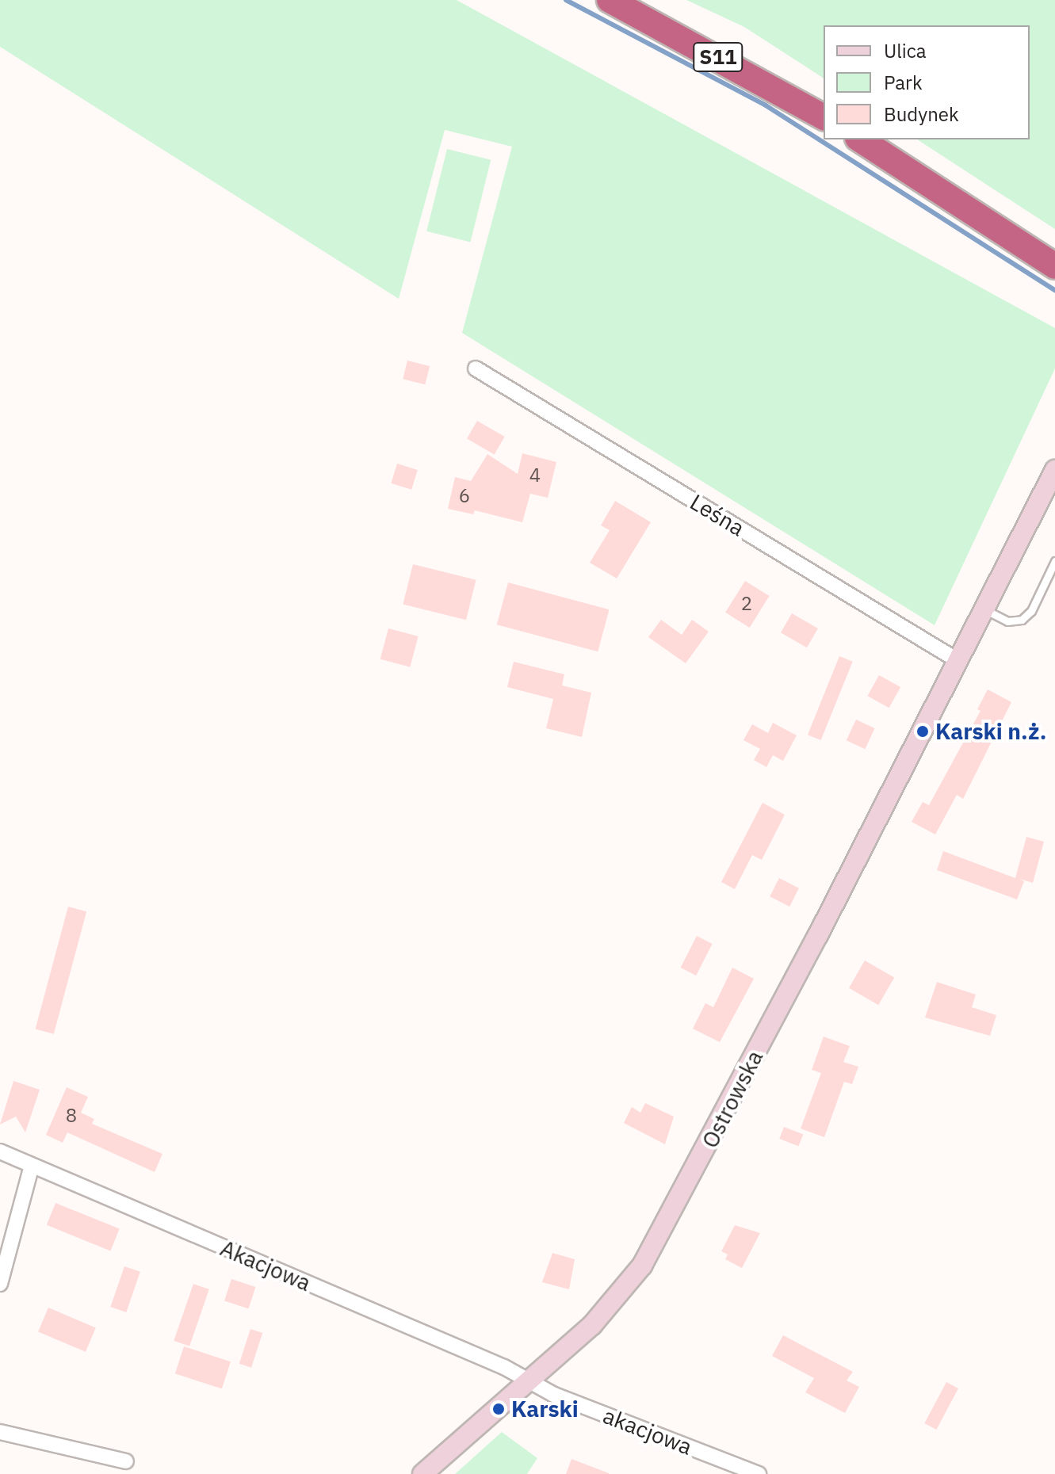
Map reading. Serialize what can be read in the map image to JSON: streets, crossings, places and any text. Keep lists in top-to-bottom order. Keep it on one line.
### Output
{"streets":{"highway":["S11"],"street":["Leśna","Ostrowska","Akacjowa","akacjowa"]},"crossings":[["Leśna","Ostrowska"],["Ostrowska","Akacjowa"],["Ostrowska","akacjowa"],["Akacjowa","akacjowa"]],"places":["Karski n.ż.","Karski"],"house_numbers":["4","6","2","8"],"legend":["Ulica","Park","Budynek"]}
